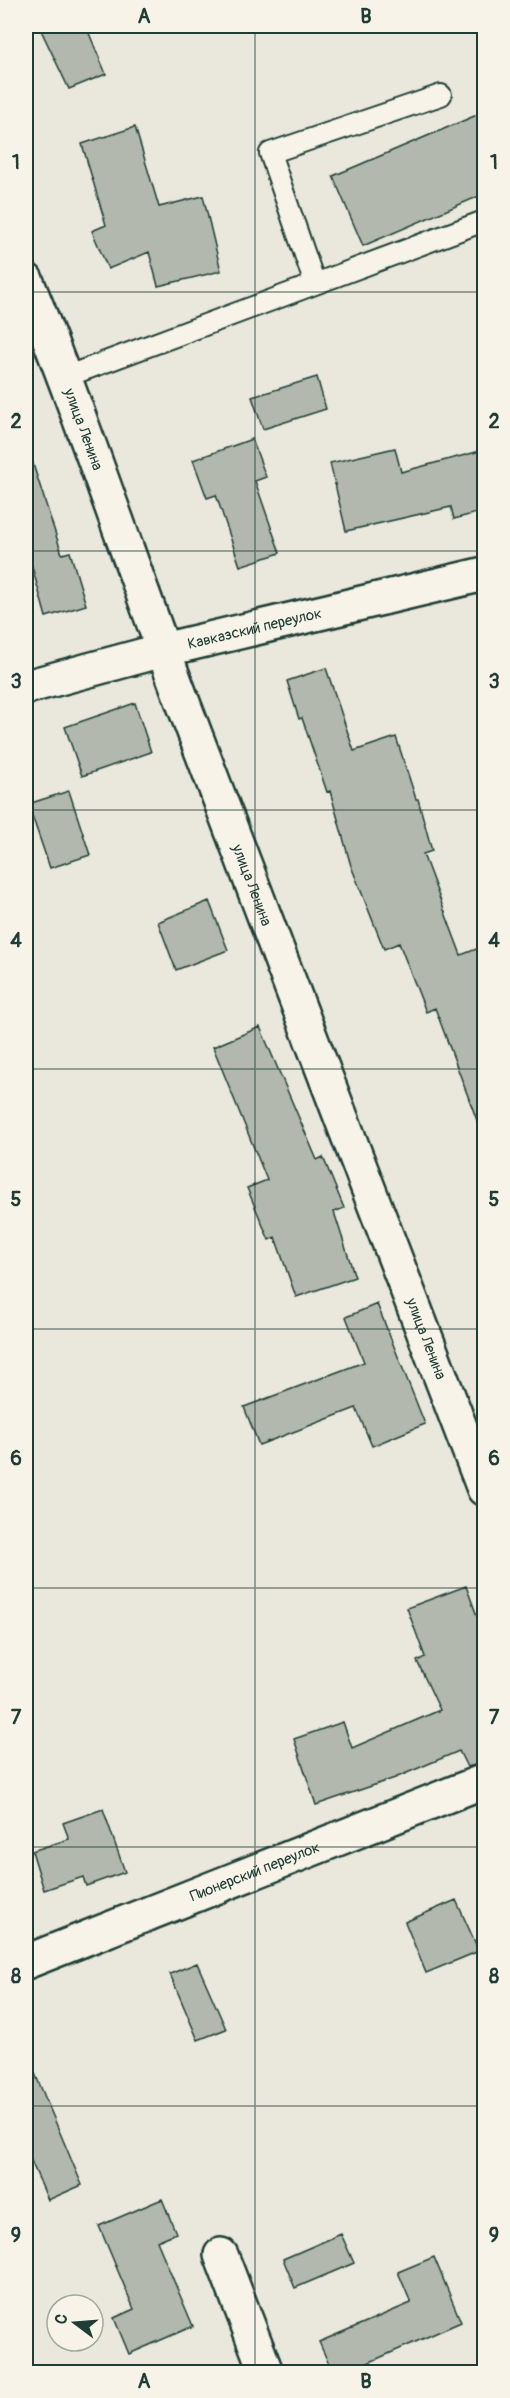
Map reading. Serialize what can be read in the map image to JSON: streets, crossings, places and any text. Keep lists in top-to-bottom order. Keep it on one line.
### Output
{"streets":{"street":["улица Ленина","Кавказский переулок","Пионерский переулок"]},"crossings":[["улица Ленина","Кавказский переулок"]],"north":"left","grid":{"columns":["A","B"],"rows":["1","2","3","4","5","6","7","8","9"]}}
